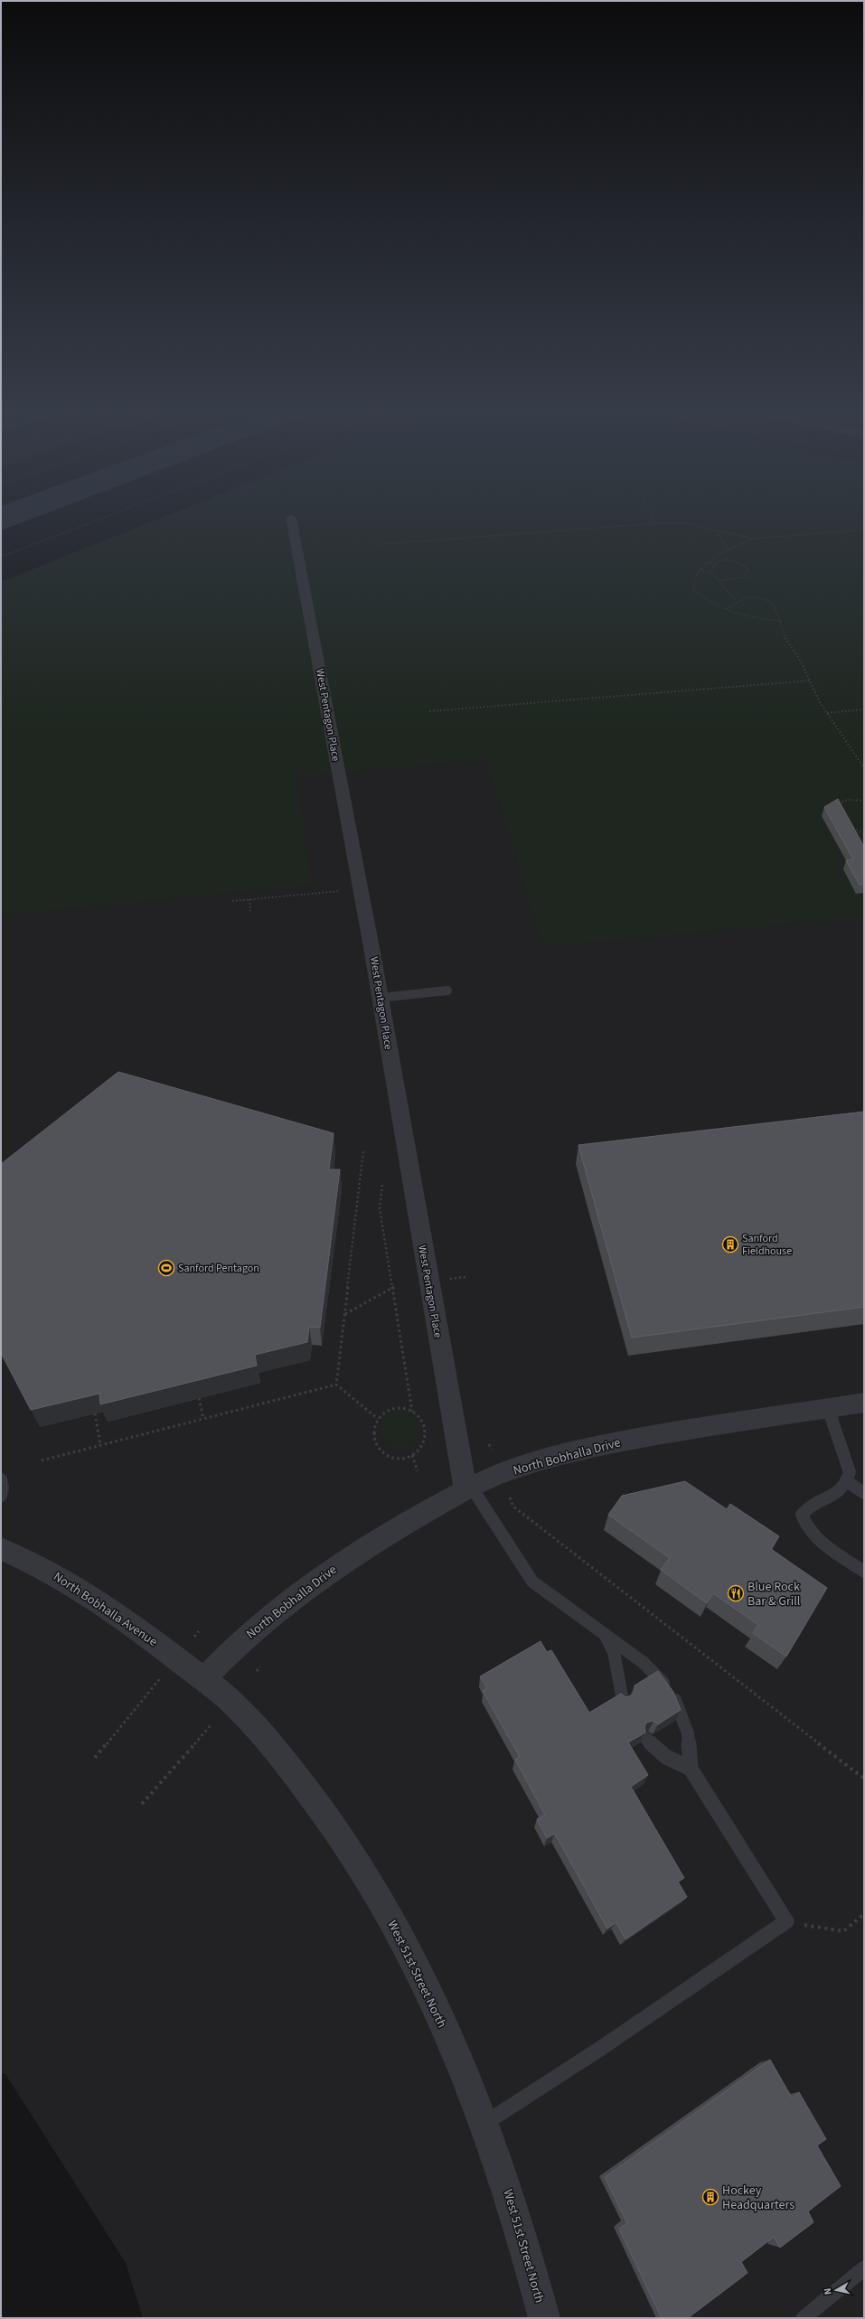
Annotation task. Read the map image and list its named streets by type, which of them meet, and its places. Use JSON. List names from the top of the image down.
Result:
{
  "streets": {
    "street": [
      "West Pentagon Place",
      "North Bobhalla Drive",
      "North Bobhalla Avenue",
      "West 51st Street North"
    ]
  },
  "crossings": [
    ["West Pentagon Place", "North Bobhalla Drive"],
    ["North Bobhalla Drive", "North Bobhalla Avenue"],
    ["North Bobhalla Drive", "West 51st Street North"],
    ["North Bobhalla Avenue", "West 51st Street North"]
  ],
  "places": {
    "building": ["Sanford Fieldhouse", "Hockey Headquarters"],
    "sports": ["Sanford Pentagon"],
    "restaurant": ["Blue Rock Bar & Grill"]
  },
  "north": "left"
}
